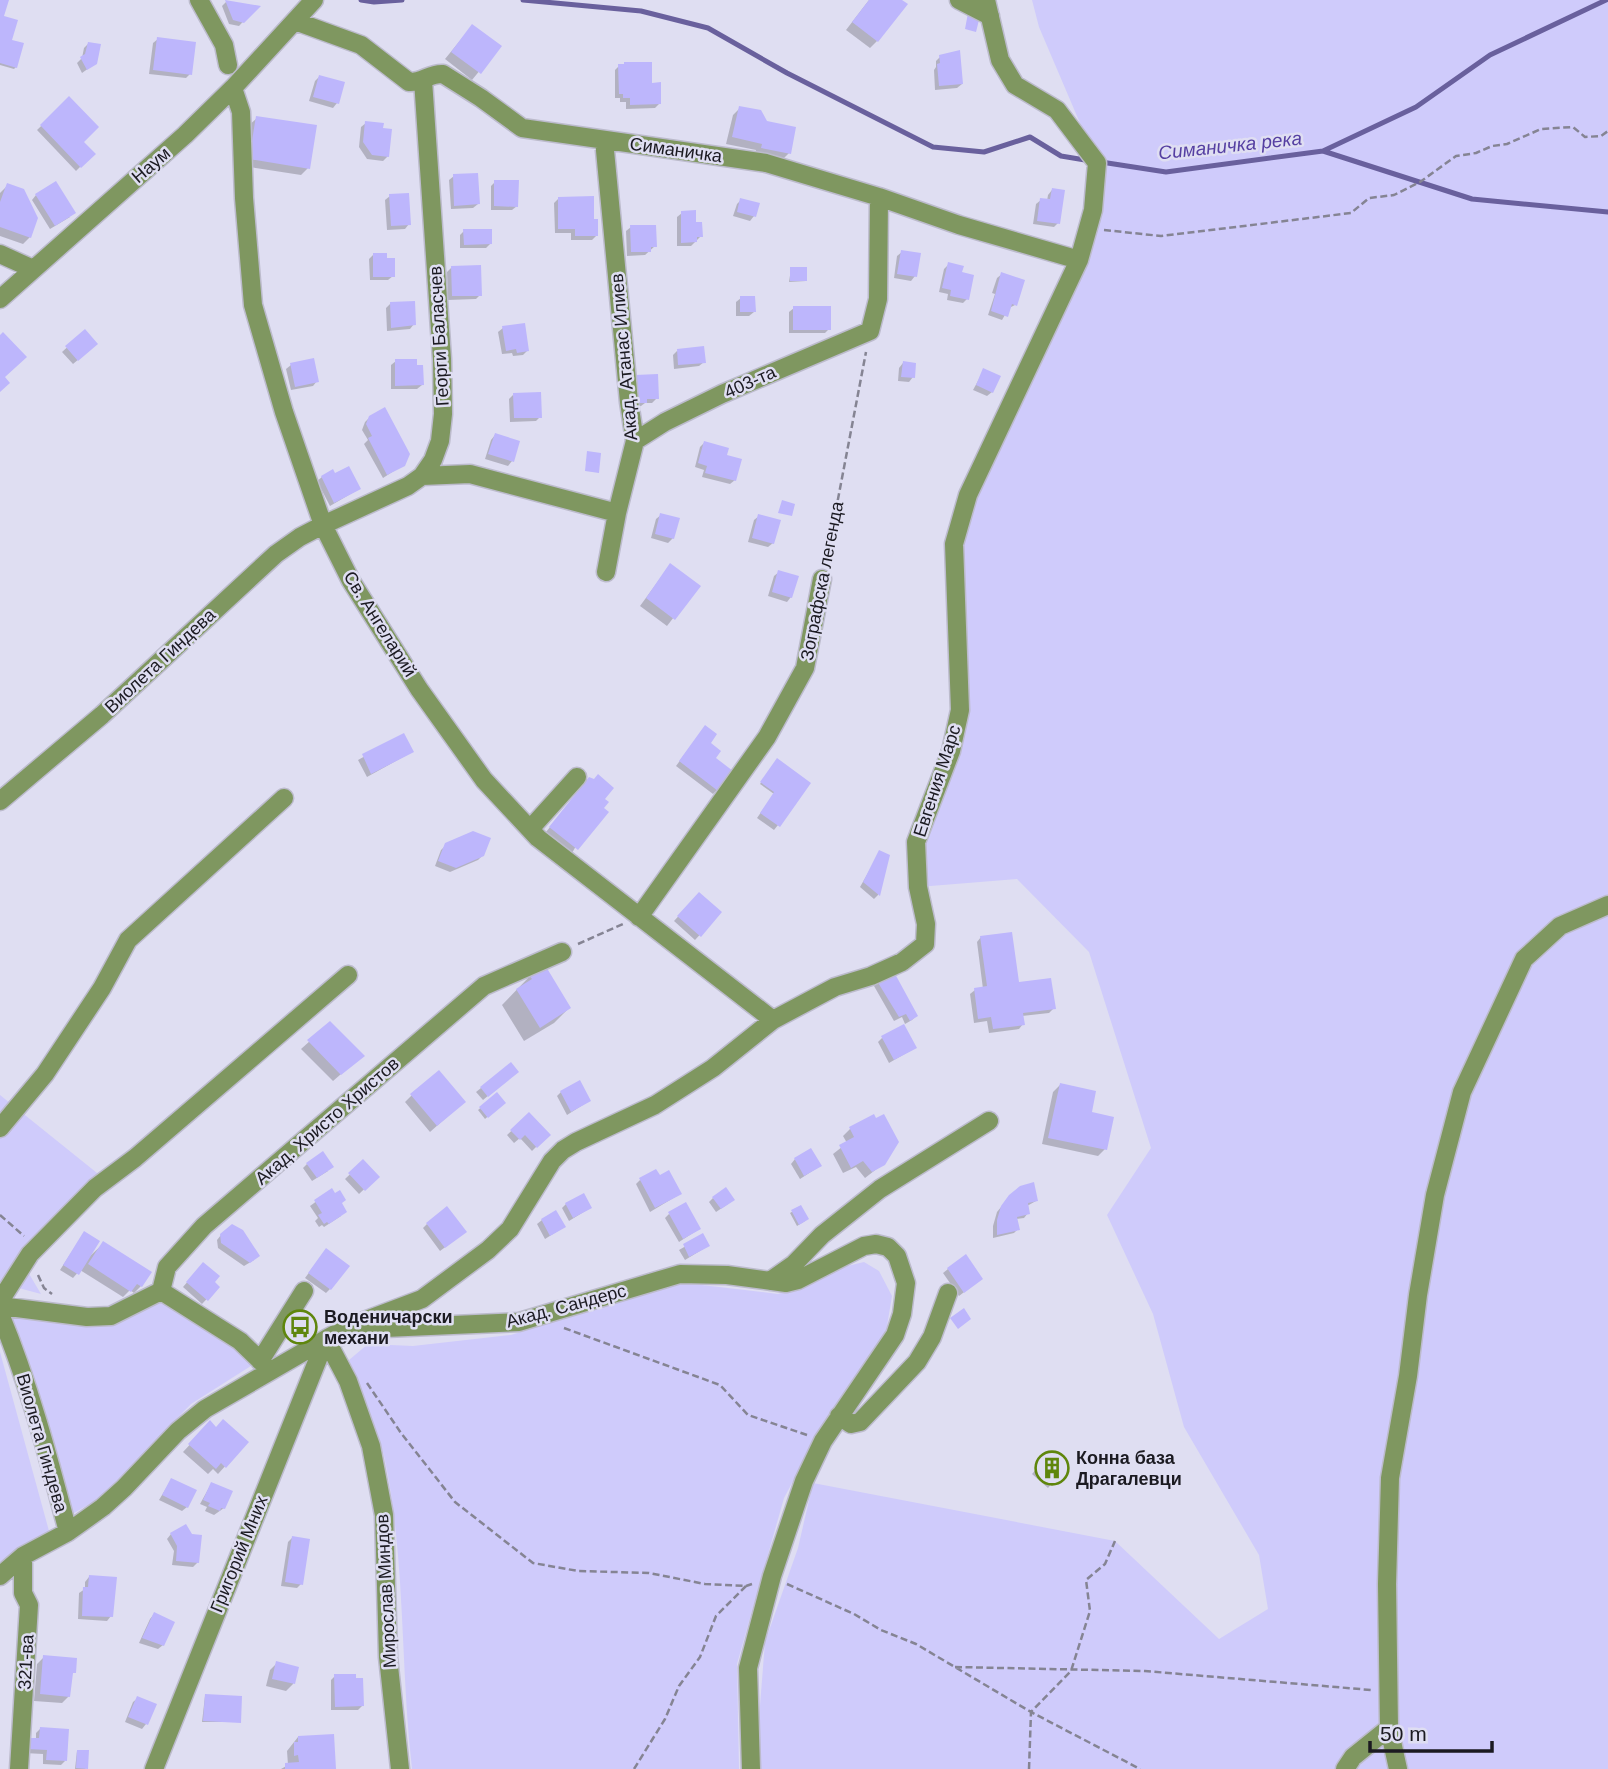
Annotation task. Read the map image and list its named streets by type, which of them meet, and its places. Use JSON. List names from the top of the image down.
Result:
{
  "streets": {
    "street": [
      "Симаничка",
      "Наум",
      "Георги Баласчев",
      "Акад. Атанас Илиев",
      "403-та",
      "Зографска легенда",
      "Св. Ангеларий",
      "Виолета Гиндева",
      "Евгения Марс",
      "Акад. Христо Христов",
      "Акад. Сандерс",
      "Григорий Мних",
      "Мирослав Миндов",
      "321-ва"
    ]
  },
  "crossings": [
    ["Симаничка", "Наум"],
    ["Симаничка", "Георги Баласчев"],
    ["Симаничка", "Акад. Атанас Илиев"],
    ["Симаничка", "Евгения Марс"],
    ["Наум", "Св. Ангеларий"],
    ["Акад. Атанас Илиев", "403-та"],
    ["403-та", "Зографска легенда"],
    ["Зографска легенда", "Св. Ангеларий"],
    ["Св. Ангеларий", "Виолета Гиндева"],
    ["Св. Ангеларий", "Евгения Марс"],
    ["Виолета Гиндева", "Акад. Сандерс"],
    ["Евгения Марс", "Акад. Сандерс"],
    ["Евгения Марс", "Григорий Мних"],
    ["Евгения Марс", "Мирослав Миндов"],
    ["Акад. Сандерс", "Григорий Мних"],
    ["Акад. Сандерс", "Мирослав Миндов"],
    ["Акад. Сандерс", "321-ва"],
    ["Григорий Мних", "Мирослав Миндов"]
  ],
  "water": ["Симаничка река"],
  "places": {
    "bus stop": ["Воденичарски механи"],
    "building": ["Конна база Драгалевци"]
  },
  "scale_bar": "50 m"
}
